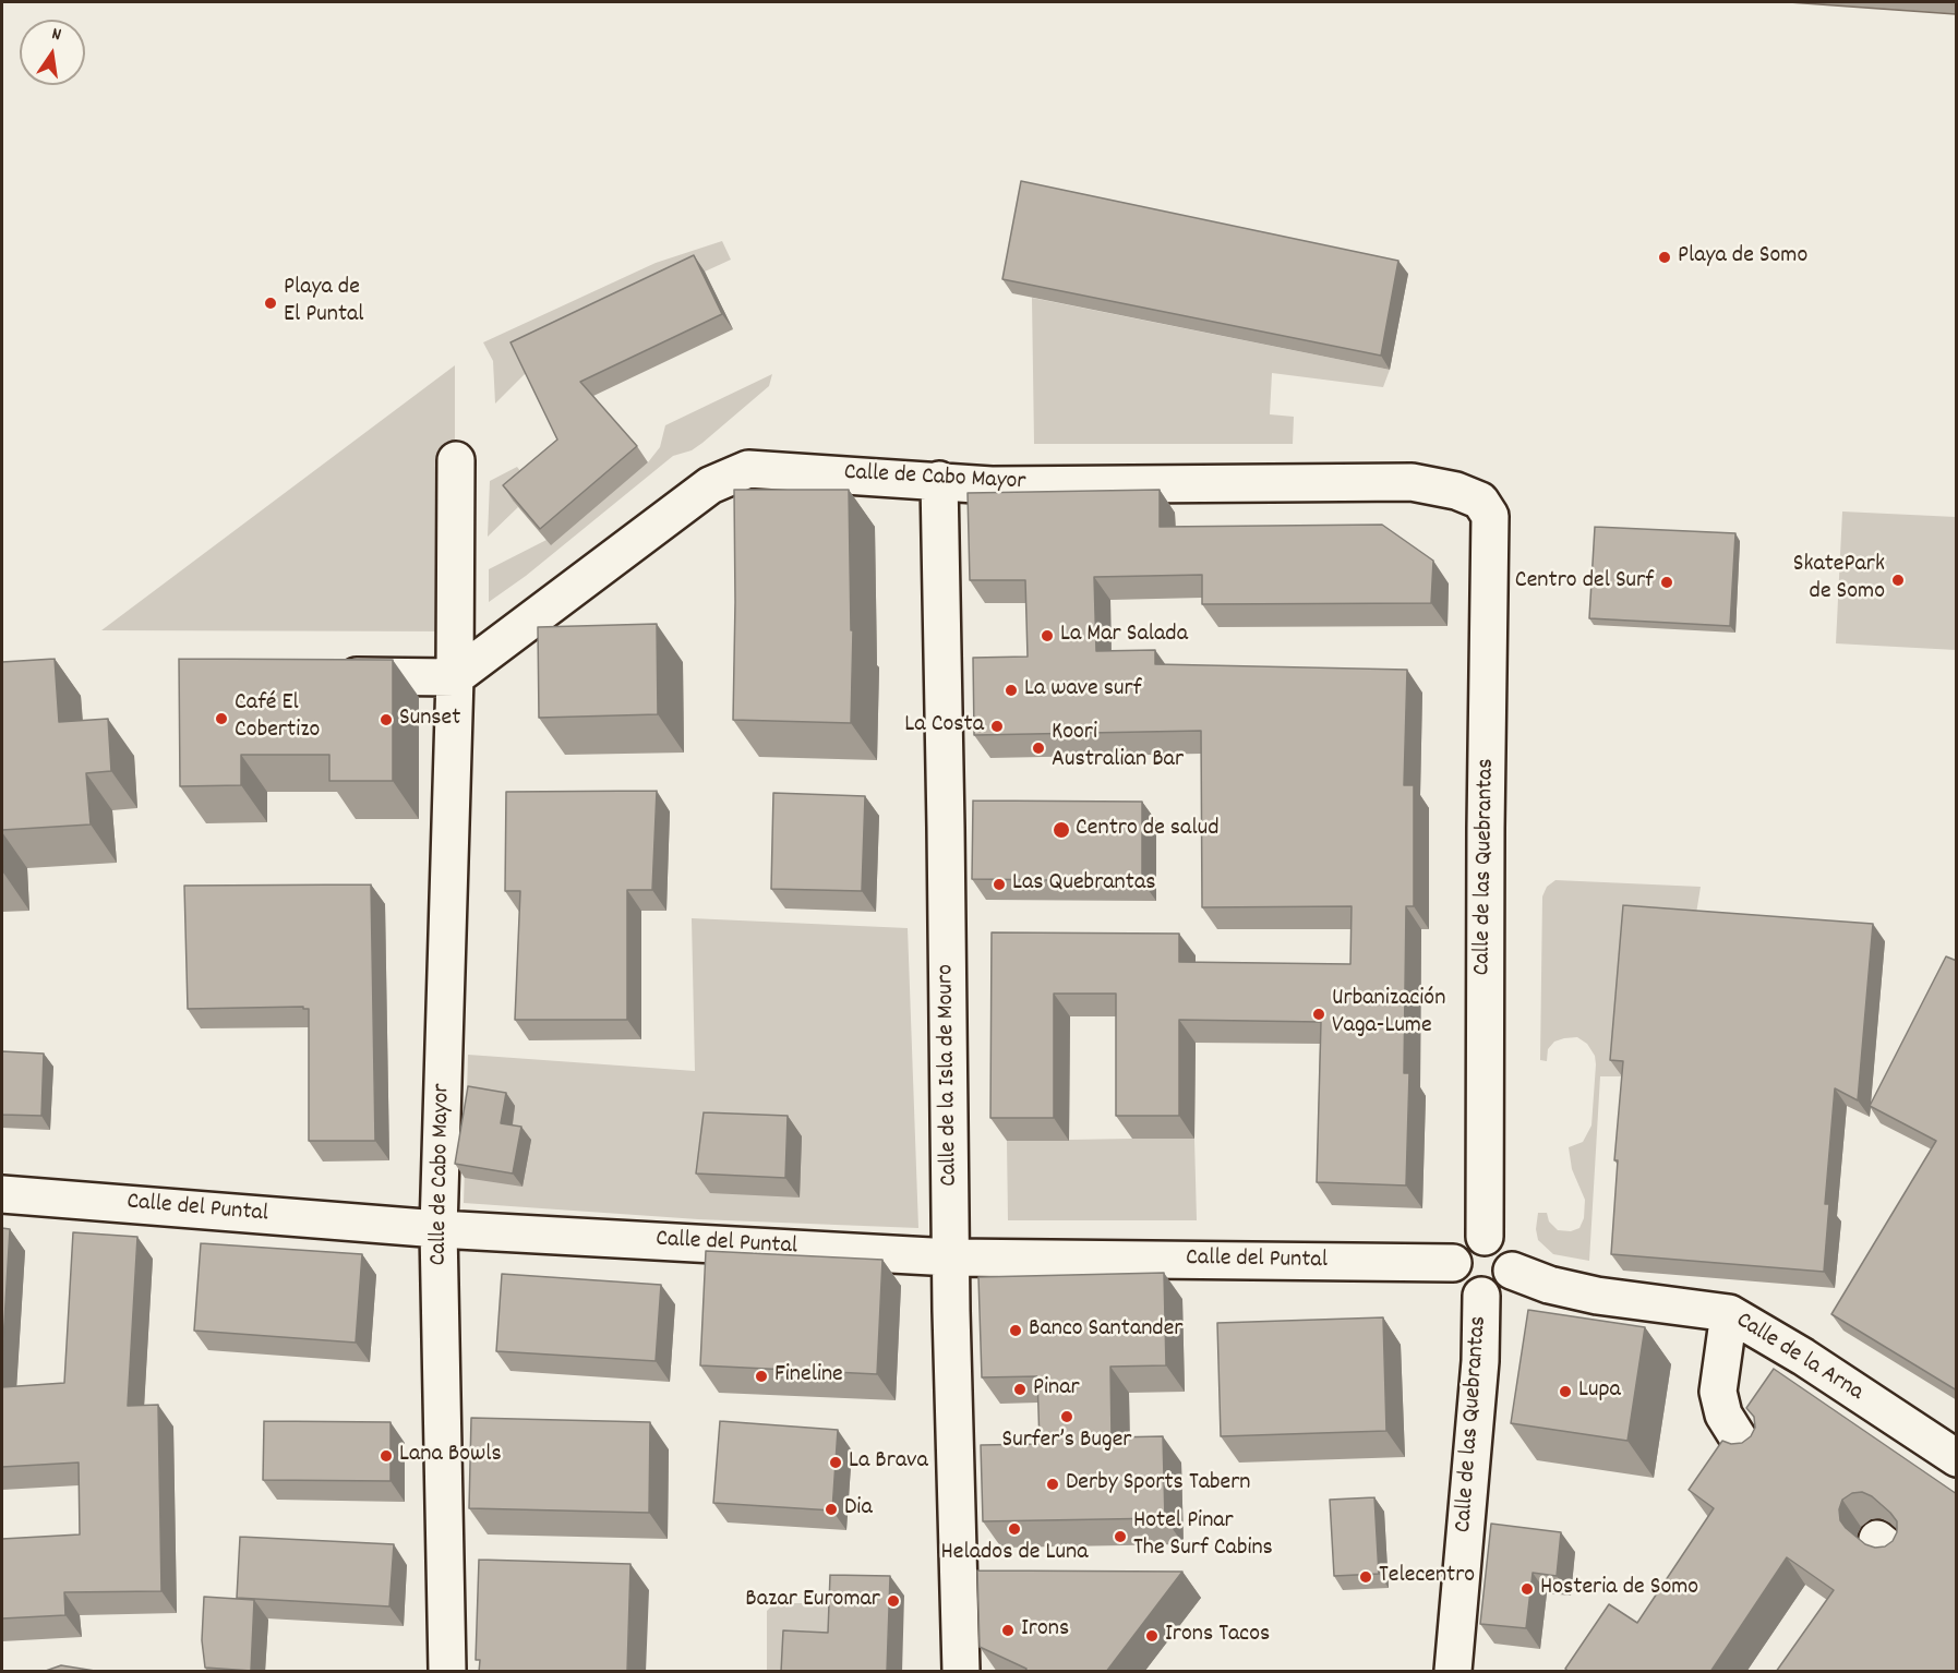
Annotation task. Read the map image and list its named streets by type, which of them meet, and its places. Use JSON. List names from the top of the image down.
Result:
{
  "streets": {
    "street": [
      "Calle de Cabo Mayor",
      "Calle de las Quebrantas",
      "Calle de la Isla de Mouro",
      "Calle del Puntal",
      "Calle de la Arna"
    ]
  },
  "crossings": [
    ["Calle de Cabo Mayor", "Calle de las Quebrantas"],
    ["Calle de Cabo Mayor", "Calle de la Isla de Mouro"],
    ["Calle de Cabo Mayor", "Calle del Puntal"],
    ["Calle de las Quebrantas", "Calle del Puntal"],
    ["Calle de las Quebrantas", "Calle de la Arna"],
    ["Calle de la Isla de Mouro", "Calle del Puntal"],
    ["Calle del Puntal", "Calle de la Arna"]
  ],
  "places": [
    "Playa de Somo",
    "Playa de El Puntal",
    "SkatePark de Somo",
    "Centro del Surf",
    "La Mar Salada",
    "La wave surf",
    "Café El Cobertizo",
    "Sunset",
    "La Costa",
    "Koori Australian Bar",
    "Centro de salud",
    "Las Quebrantas",
    "Urbanización Vaga-Lume",
    "Banco Santander",
    "Fineline",
    "Pinar",
    "Lupa",
    "Surfer’s Buger",
    "Lana Bowls",
    "La Brava",
    "Derby Sports Tabern",
    "Dia",
    "Helados de Luna",
    "Hotel Pinar The Surf Cabins",
    "Telecentro",
    "Hosteria de Somo",
    "Bazar Euromar",
    "Irons",
    "Irons Tacos"
  ],
  "north": "top"
}
